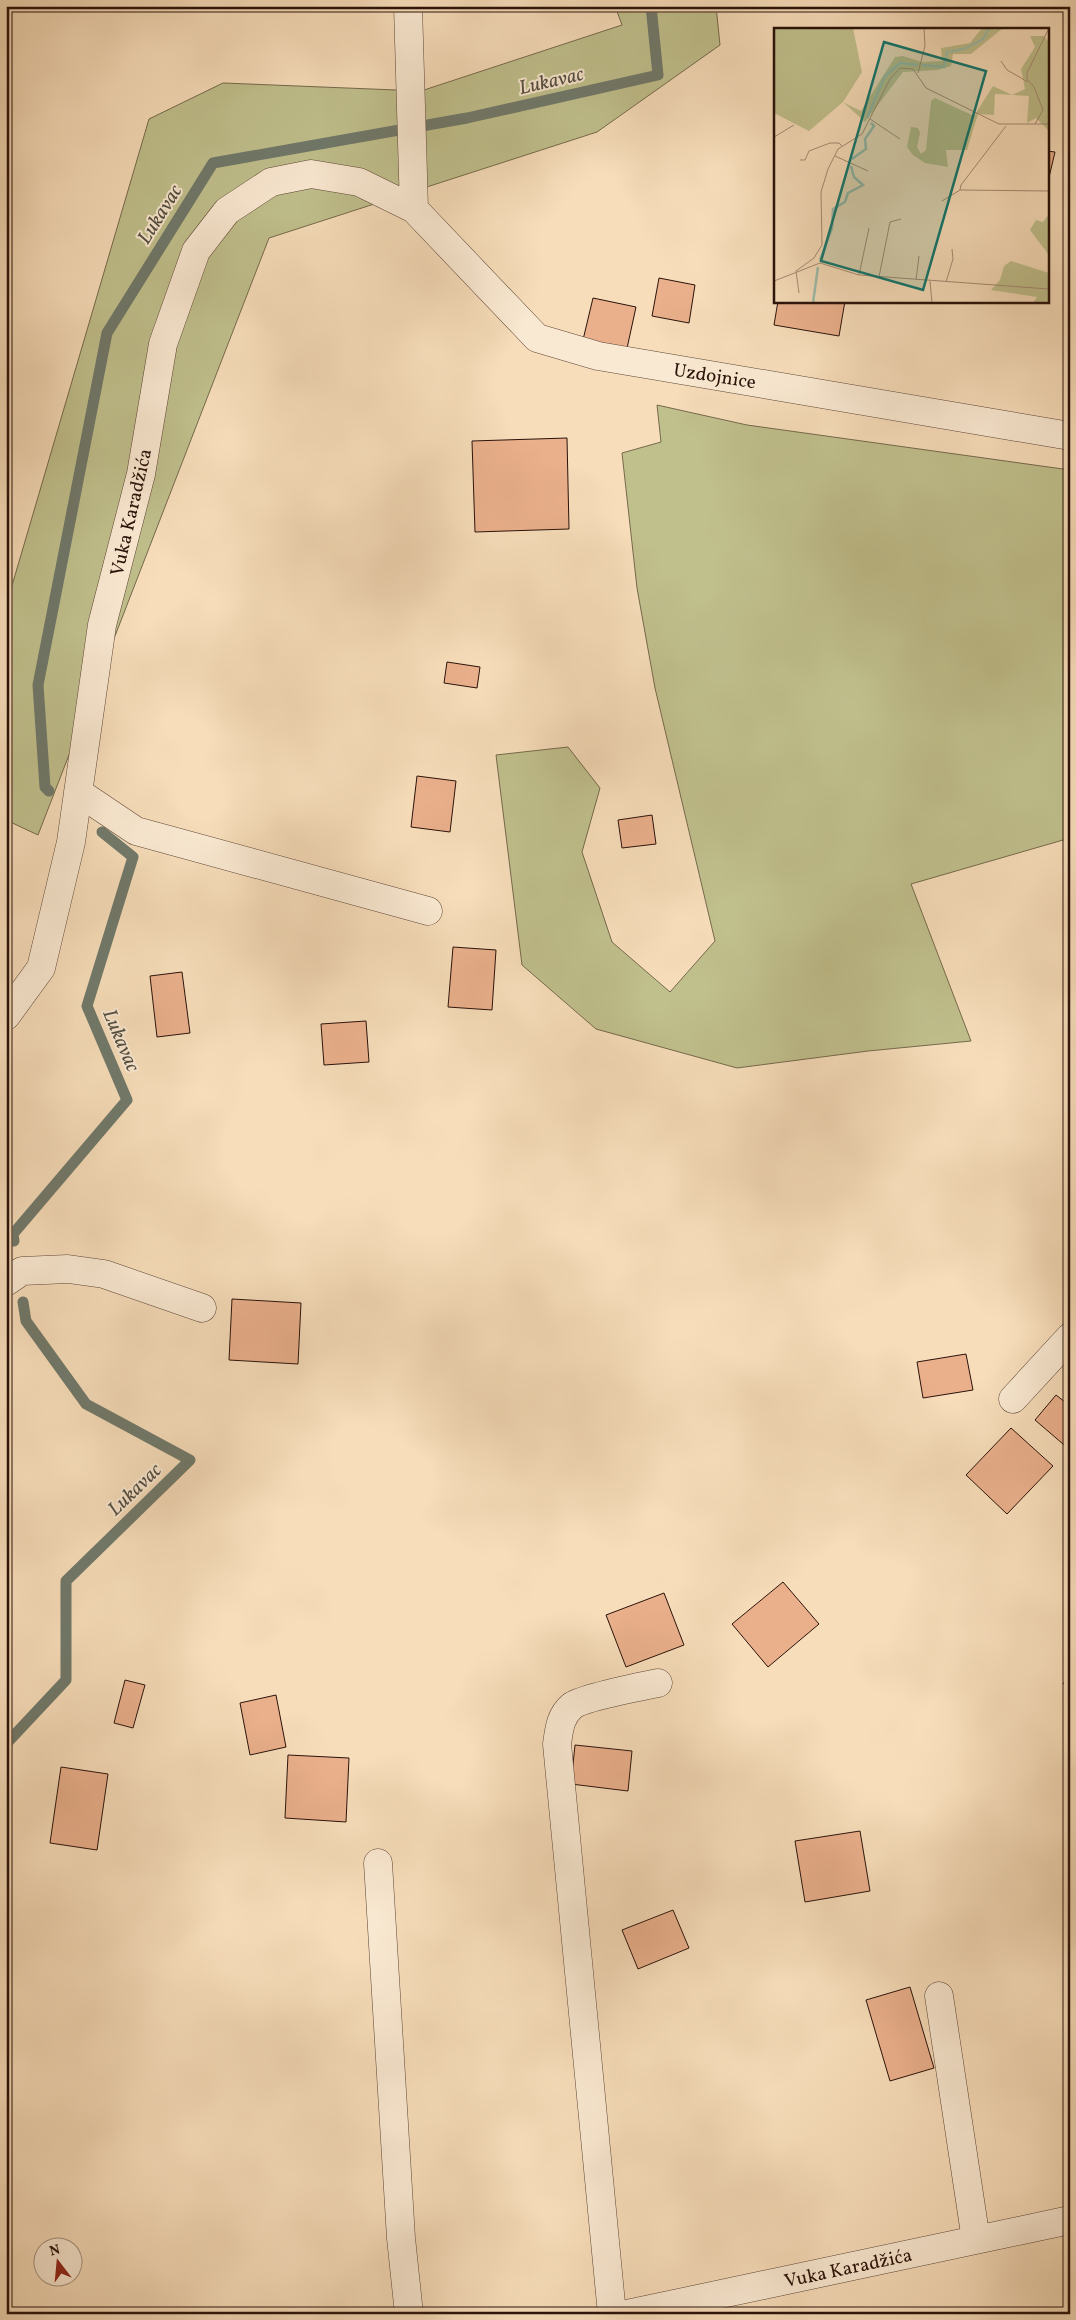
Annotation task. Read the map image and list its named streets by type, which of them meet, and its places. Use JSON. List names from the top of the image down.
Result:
{
  "streets": {
    "street": ["Uzdojnice", "Vuka Karadžića"]
  },
  "crossings": [
    ["Uzdojnice", "Vuka Karadžića"]
  ],
  "water": ["Lukavac"],
  "north": "top"
}
